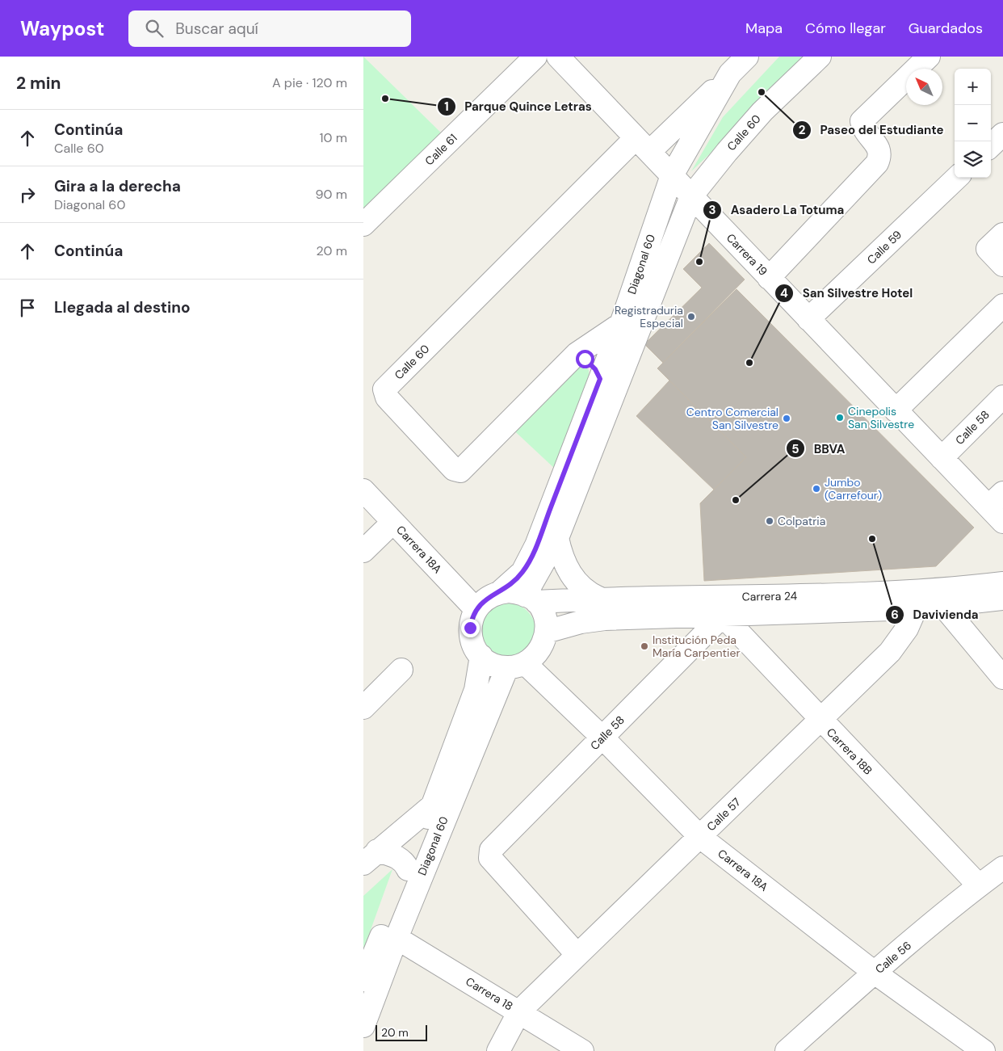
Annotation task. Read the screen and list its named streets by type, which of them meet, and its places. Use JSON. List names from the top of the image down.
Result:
{
  "streets": {
    "street": [
      "Calle 60",
      "Calle 61",
      "Calle 59",
      "Carrera 19",
      "Diagonal 60",
      "Calle 58",
      "Carrera 18A",
      "Carrera 24",
      "Carrera 18B",
      "Calle 57",
      "Calle 56",
      "Carrera 18"
    ]
  },
  "crossings": [
    ["Calle 60", "Carrera 19"],
    ["Calle 60", "Diagonal 60"],
    ["Calle 59", "Carrera 19"],
    ["Carrera 19", "Diagonal 60"],
    ["Carrera 19", "Calle 58"],
    ["Diagonal 60", "Carrera 18A"],
    ["Diagonal 60", "Carrera 24"],
    ["Diagonal 60", "Carrera 18"],
    ["Calle 58", "Carrera 18A"],
    ["Calle 58", "Carrera 24"],
    ["Calle 58", "Carrera 18B"],
    ["Calle 58", "Calle 57"],
    ["Carrera 18A", "Carrera 24"],
    ["Carrera 18A", "Calle 57"],
    ["Carrera 18A", "Calle 56"],
    ["Carrera 24", "Carrera 18B"],
    ["Carrera 24", "Calle 57"],
    ["Carrera 18B", "Calle 57"],
    ["Carrera 18B", "Calle 56"],
    ["Calle 57", "Carrera 18"]
  ],
  "places": [
    "Paseo del Estudiante",
    "Parque Quince Letras",
    "Asadero La Totuma",
    "Registraduria Especial",
    "San Silvestre Hotel",
    "Cinepolis San Silvestre",
    "Centro Comercial San Silvestre",
    "Jumbo (Carrefour)",
    "BBVA",
    "Colpatria",
    "Davivienda",
    "Institución Peda María Carpentier"
  ],
  "scale_bar": "20 m",
  "north": "top left",
  "page": {
    "header": "Waypost",
    "search": "Buscar aquí",
    "nav": ["Mapa", "Cómo llegar", "Guardados"],
    "heading": ["2 min", "A pie · 120 m"],
    "map_buttons": ["+", "−"],
    "list": [
      ["Continúa", "Calle 60", "10 m"],
      ["Gira a la derecha", "Diagonal 60", "90 m"],
      ["Continúa", "20 m"],
      "Llegada al destino"
    ],
    "scale": "20 m"
  }
}
